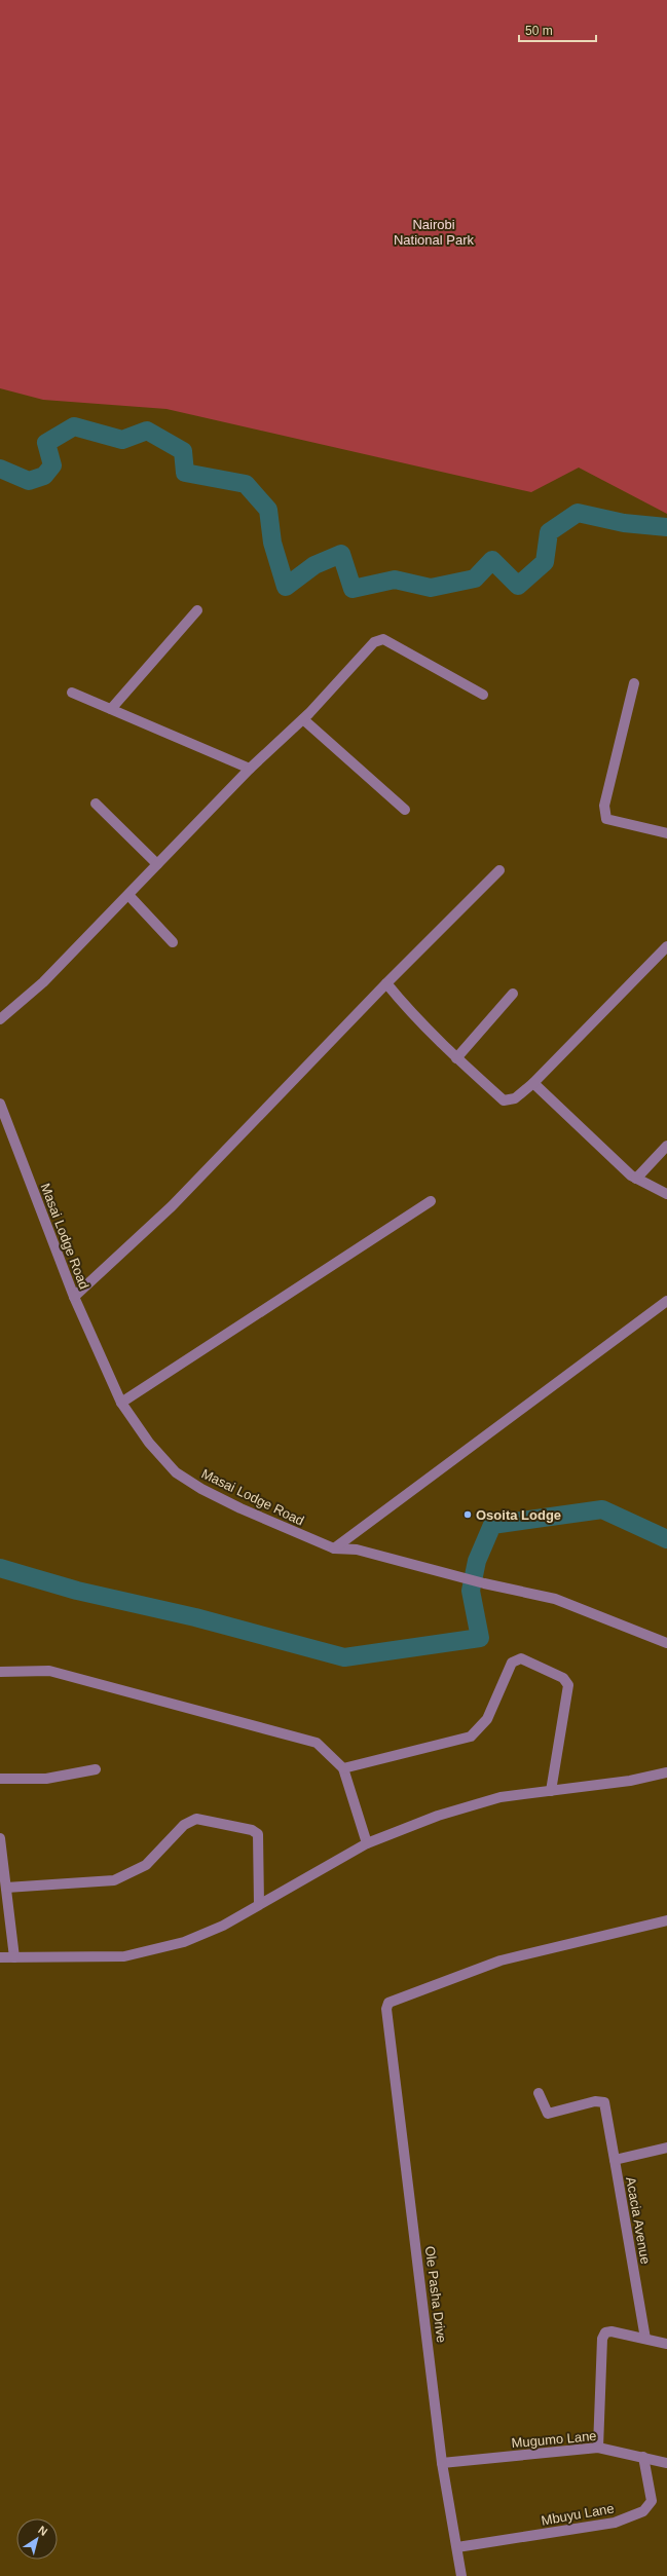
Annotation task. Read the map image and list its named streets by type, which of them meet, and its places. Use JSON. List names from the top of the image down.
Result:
{
  "streets": {
    "street": [
      "Masai Lodge Road",
      "Acacia Avenue",
      "Ole Pasha Drive",
      "Mugumo Lane",
      "Mbuyu Lane"
    ]
  },
  "crossings": [
    ["Ole Pasha Drive", "Mugumo Lane"],
    ["Ole Pasha Drive", "Mbuyu Lane"],
    ["Mugumo Lane", "Mbuyu Lane"]
  ],
  "parks": ["Nairobi National Park"],
  "places": ["Osoita Lodge"],
  "scale_bar": "50 m",
  "north": "top right"
}
